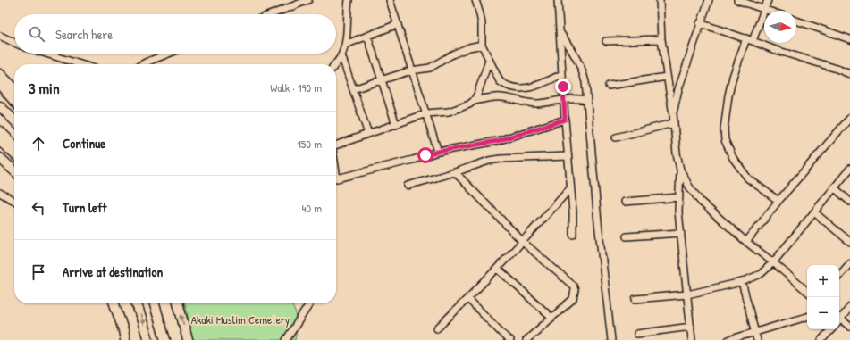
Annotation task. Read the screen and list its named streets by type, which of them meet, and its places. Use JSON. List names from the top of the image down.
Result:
{
  "parks": ["Akaki Muslim Cemetery"],
  "north": "right",
  "page": {
    "search": "Search here",
    "heading": ["3 min", "Walk · 190 m"],
    "list": [
      ["Continue", "150 m"],
      ["Turn left", "40 m"],
      "Arrive at destination"
    ],
    "map_buttons": ["+", "−"]
  }
}
